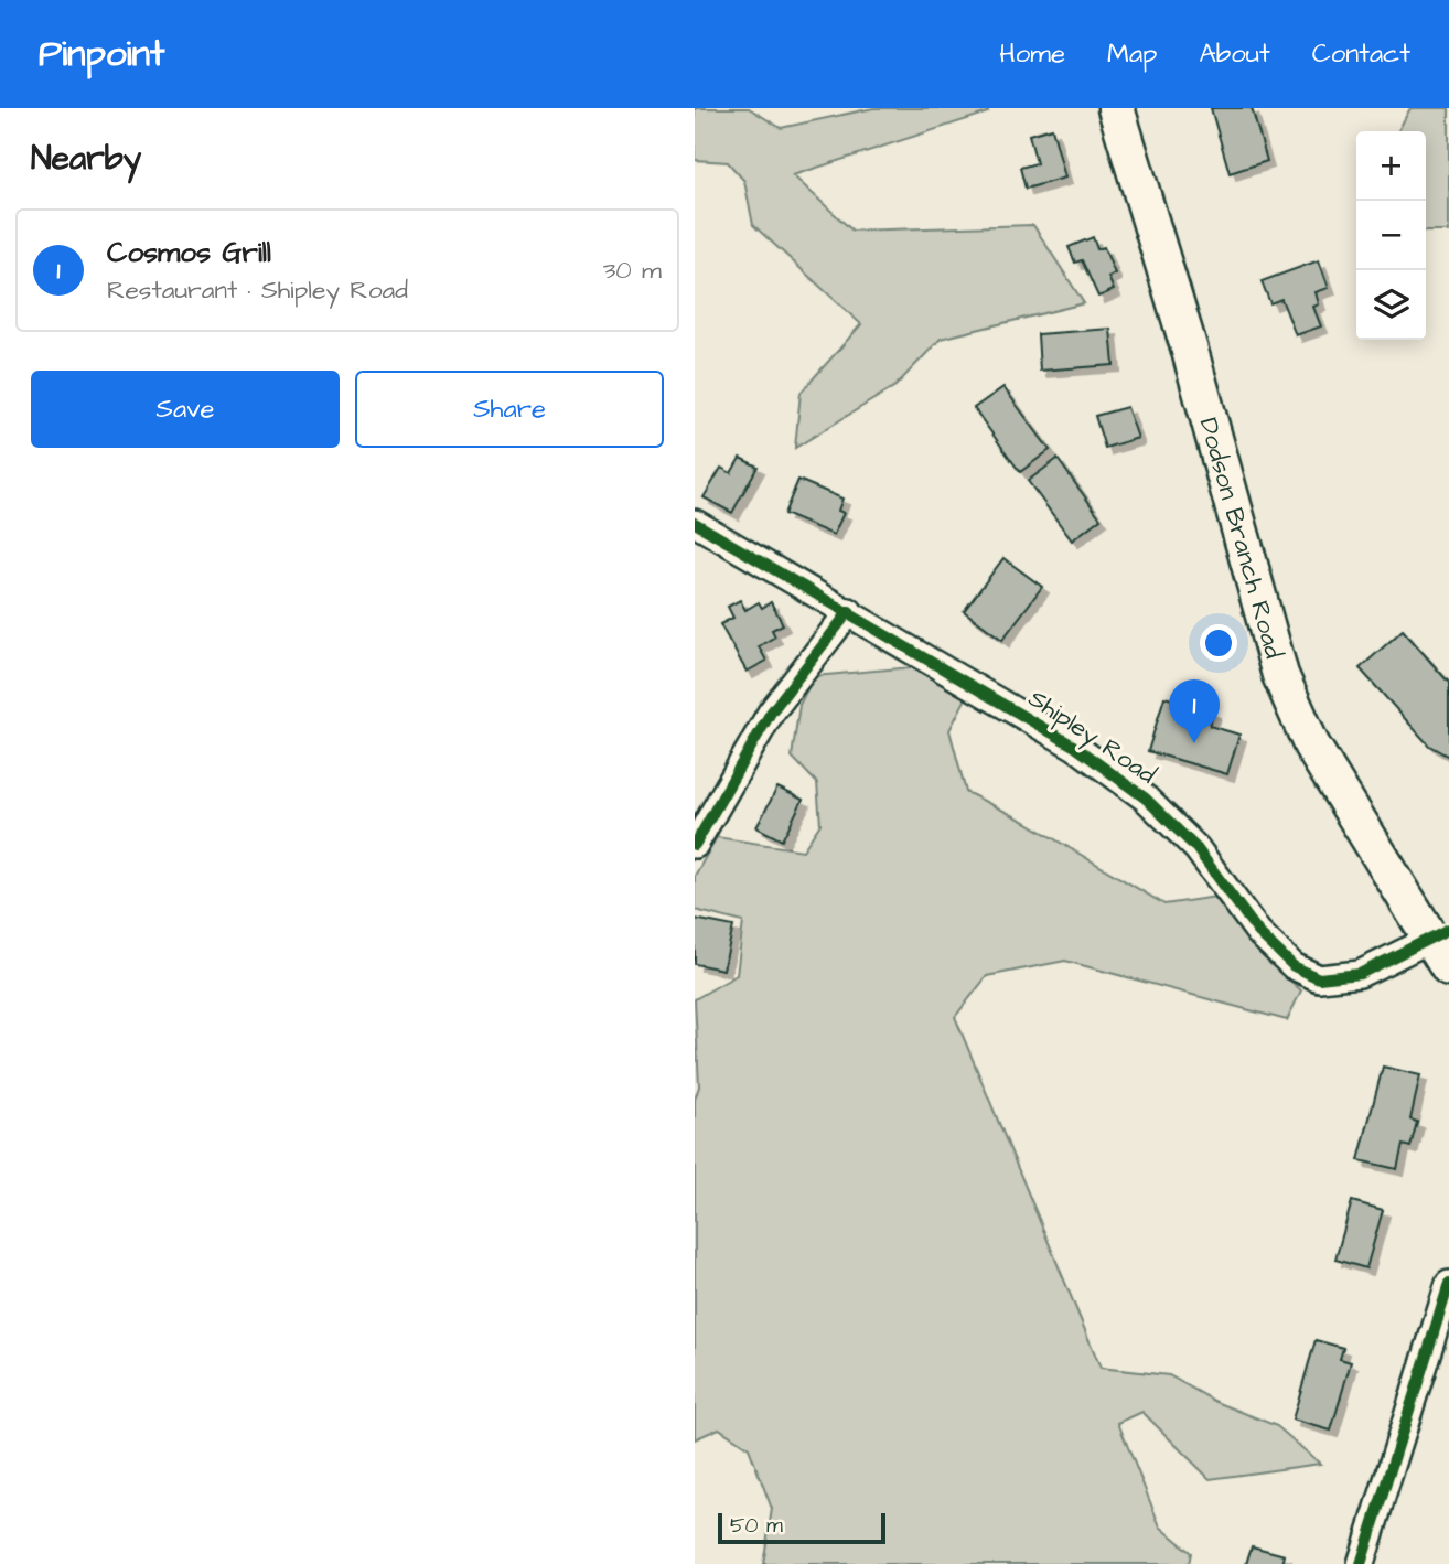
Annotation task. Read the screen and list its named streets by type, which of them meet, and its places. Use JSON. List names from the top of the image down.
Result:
{
  "streets": {
    "main road": ["Dodson Branch Road"],
    "street": ["Shipley Road"]
  },
  "crossings": [
    ["Dodson Branch Road", "Shipley Road"]
  ],
  "scale_bar": "50 m",
  "page": {
    "header": "Pinpoint",
    "nav": [
      "Home",
      "Map",
      "About",
      "Contact"
    ],
    "heading": "Nearby",
    "map_buttons": ["+", "−"],
    "list": [
      {
        "mark": "1",
        "name": "Cosmos Grill",
        "note": "Restaurant · Shipley Road",
        "value": "30 m"
      }
    ],
    "buttons": ["Save", "Share"],
    "pins": "1",
    "scale": "50 m"
  }
}
